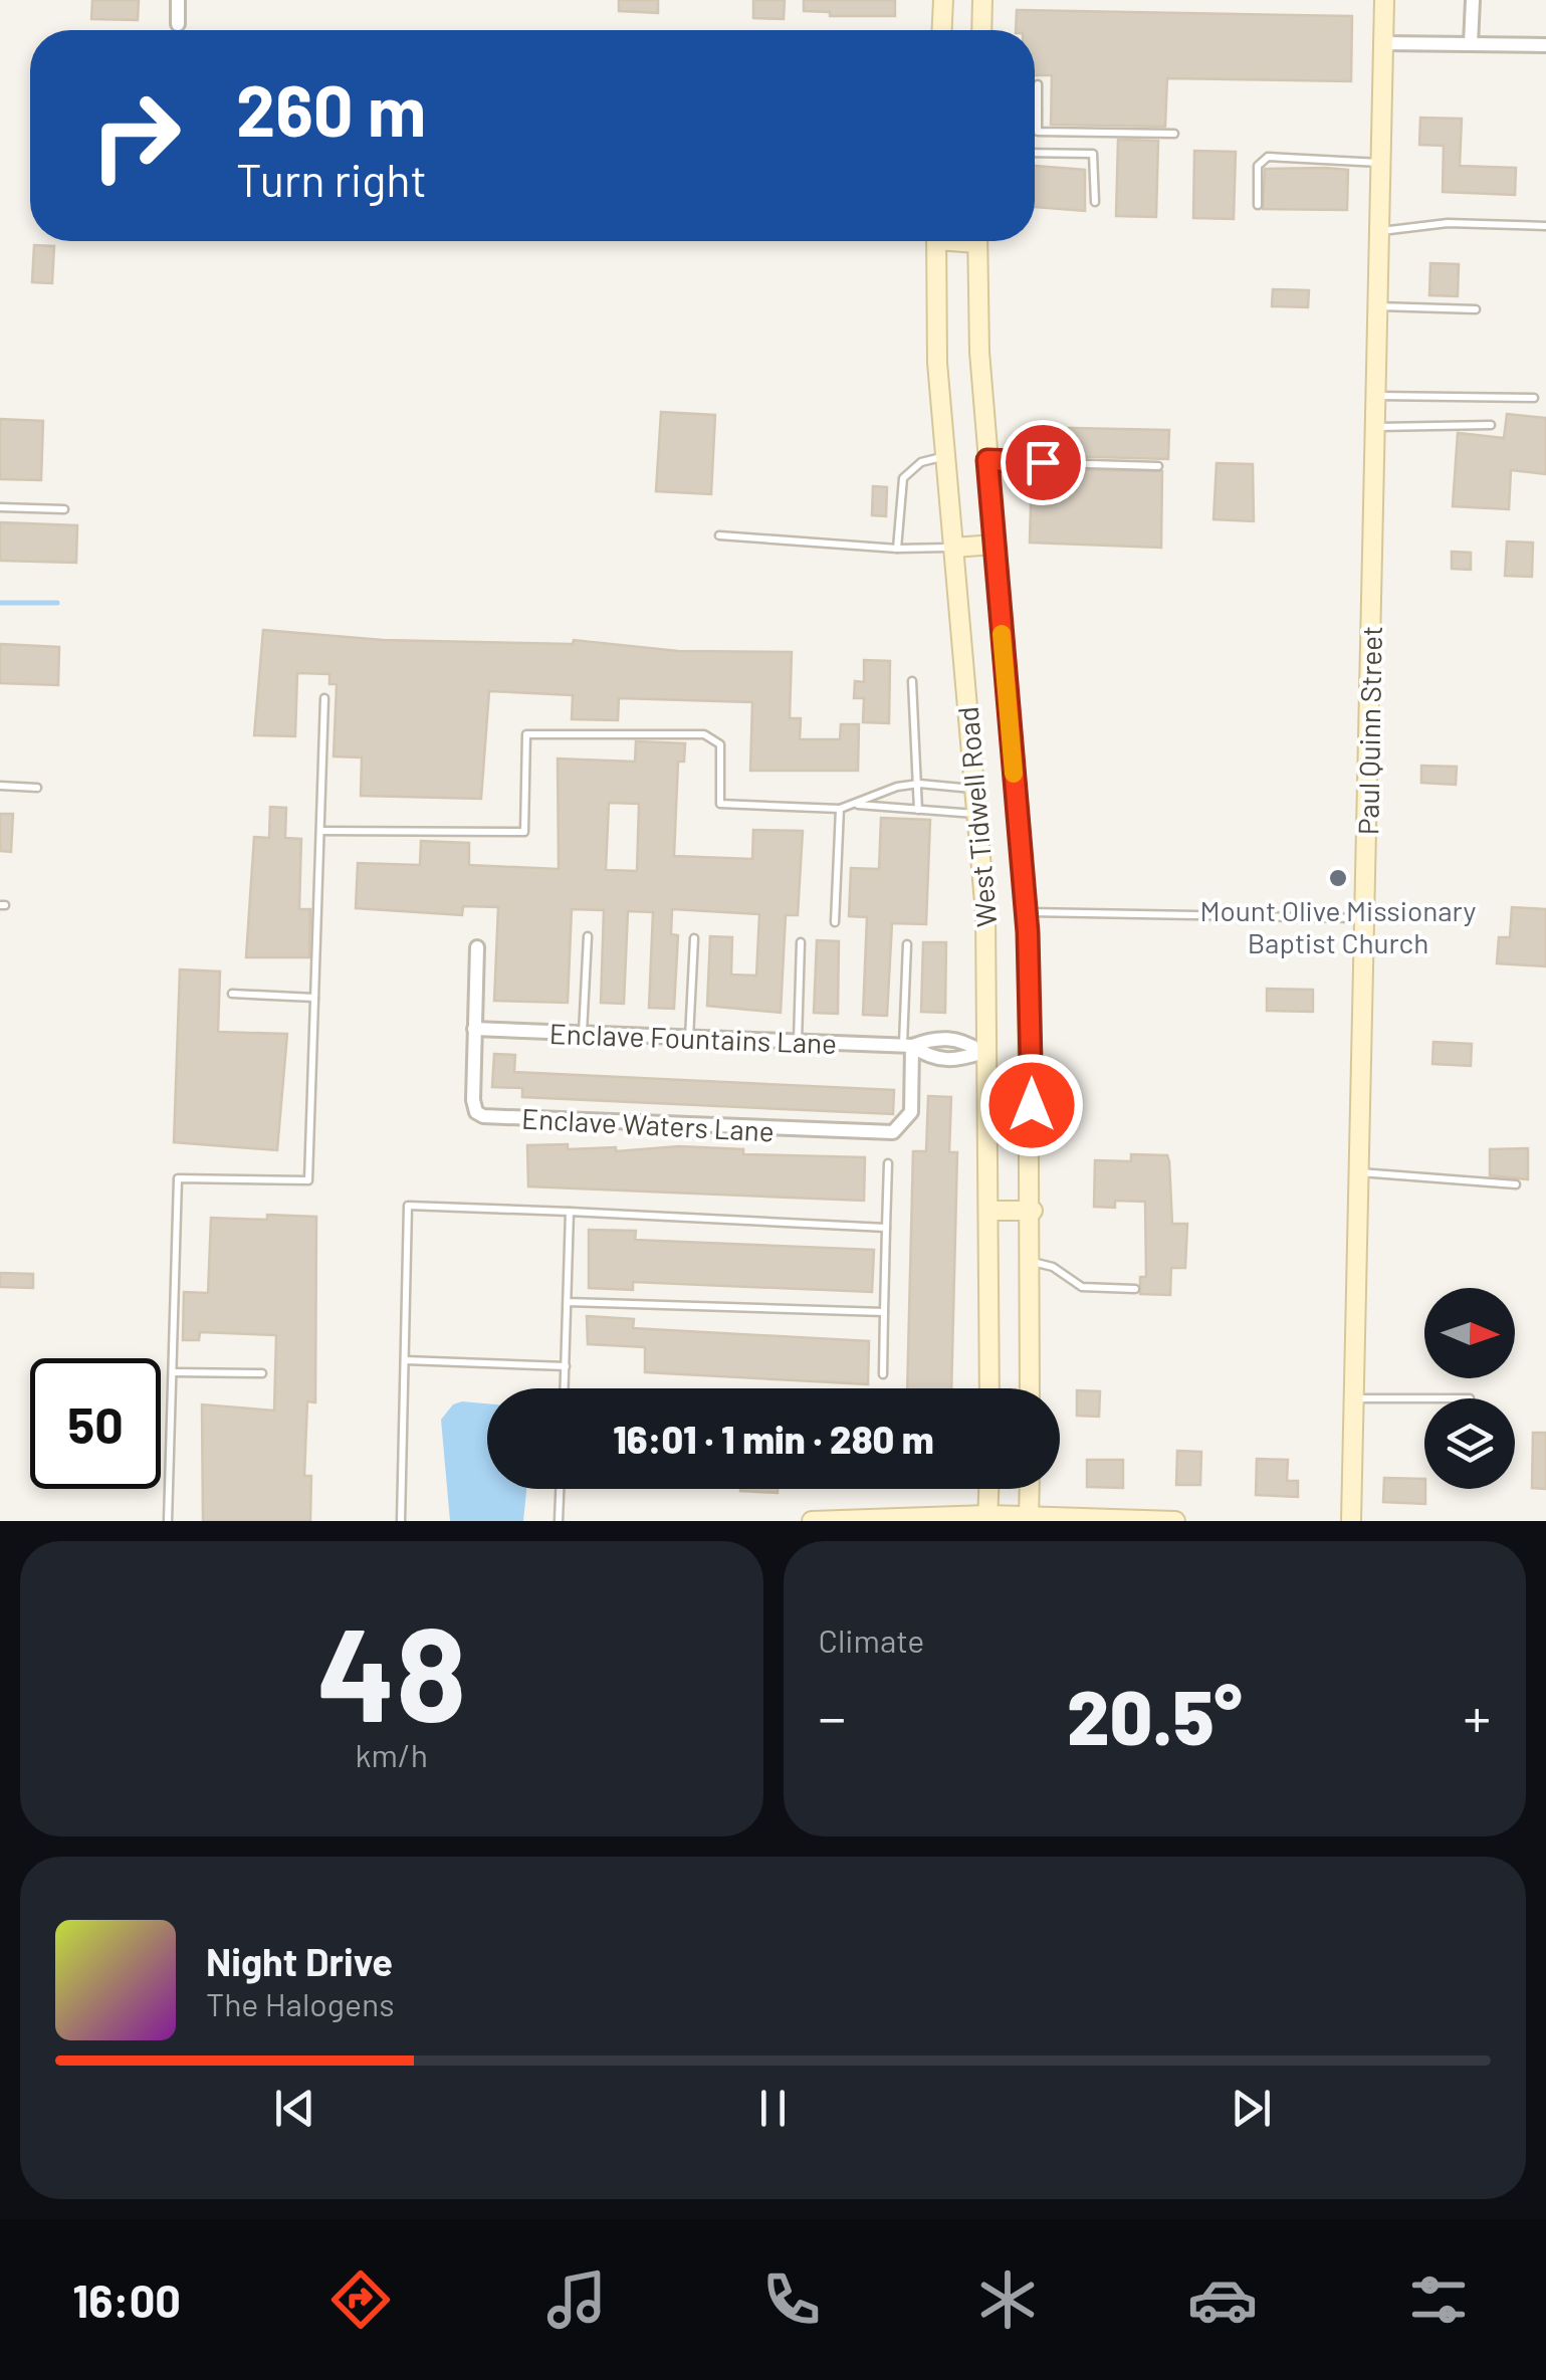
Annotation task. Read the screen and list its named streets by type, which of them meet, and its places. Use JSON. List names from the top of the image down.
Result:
{
  "streets": {
    "main road": ["Paul Quinn Street", "West Tidwell Road"],
    "street": ["Enclave Fountains Lane", "Enclave Waters Lane"]
  },
  "crossings": [
    ["Enclave Fountains Lane", "Enclave Waters Lane"]
  ],
  "places": ["Mount Olive Missionary Baptist Church"],
  "north": "right",
  "page": {
    "turn": ["260 m", "Turn right"],
    "limit": "50",
    "trip": "16:01 · 1 min · 280 m",
    "tile": [
      ["48", "km/h"],
      "Climate"
    ],
    "heat": ["−", "20.5°", "+"],
    "song": ["Night Drive", "The Halogens"],
    "tabs": "16:00"
  }
}
